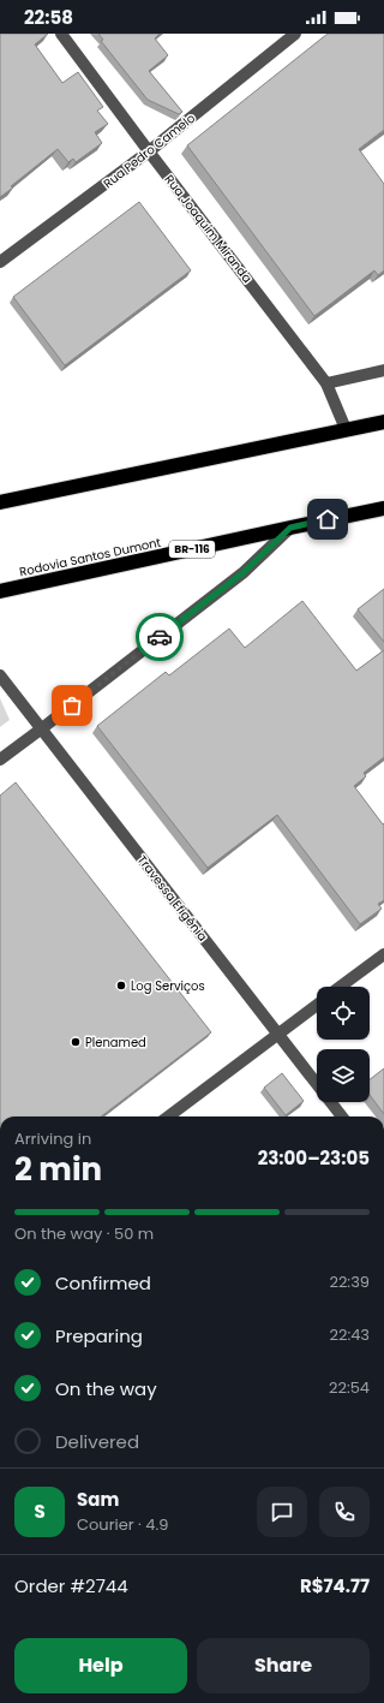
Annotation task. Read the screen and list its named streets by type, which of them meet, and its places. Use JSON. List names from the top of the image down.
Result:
{
  "streets": {
    "highway": ["BR-116", "Rodovia Santos Dumont"],
    "street": ["Rua Pedro Camelo", "Rua Joaquim Miranda", "Travessa Efigênia"]
  },
  "crossings": [
    ["Rua Pedro Camelo", "Rua Joaquim Miranda"]
  ],
  "places": ["Log Serviços", "Plenamed"],
  "page": {
    "status": "22:58",
    "heading": ["2 min", "Arriving in", "23:00–23:05"],
    "panel": [
      "Sam",
      "Courier · 4.9",
      "Order #2744",
      "R$74.77"
    ],
    "bar": "On the way · 50 m",
    "list": [
      ["Confirmed", "22:39"],
      ["Preparing", "22:43"],
      ["On the way", "22:54"],
      "Delivered"
    ],
    "round": "S",
    "buttons": ["Help", "Share"]
  }
}
